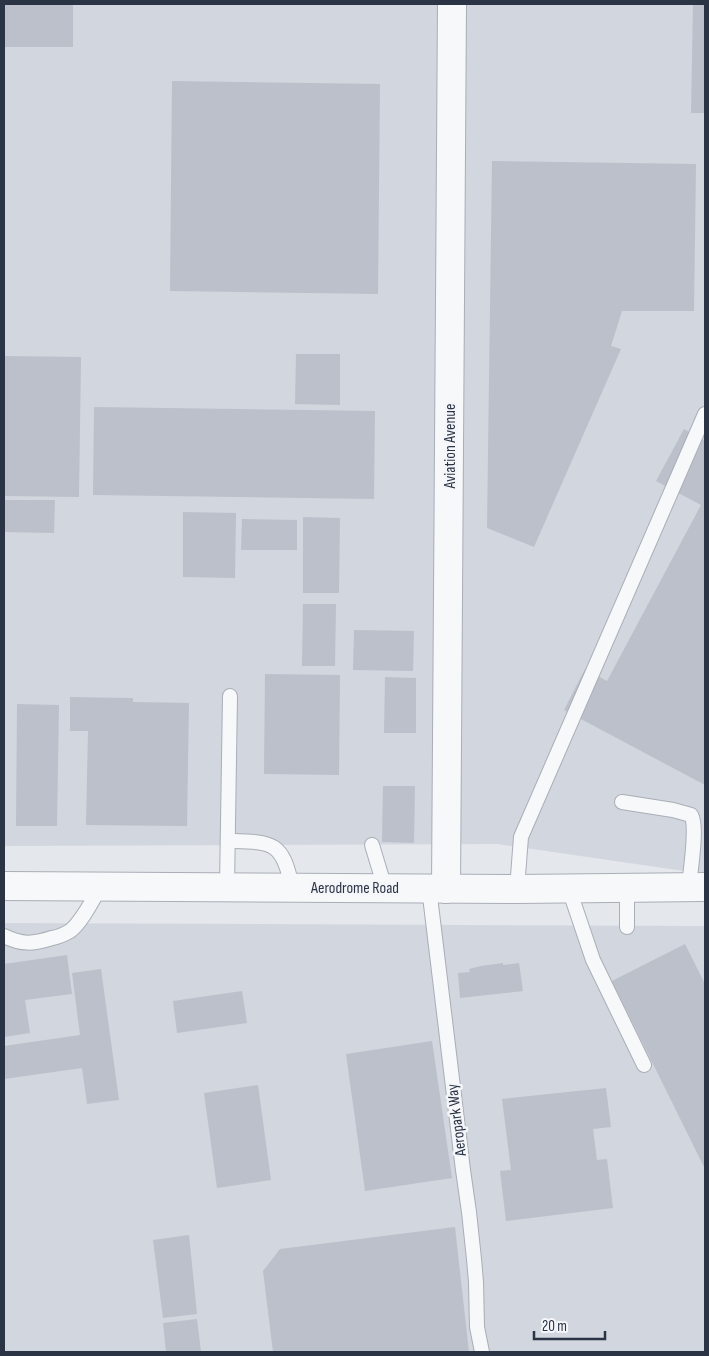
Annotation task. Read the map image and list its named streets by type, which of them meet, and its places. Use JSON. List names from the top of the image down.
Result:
{
  "streets": {
    "street": ["Aviation Avenue", "Aerodrome Road"],
    "lane": ["Aeropark Way"]
  },
  "crossings": [
    ["Aviation Avenue", "Aerodrome Road"],
    ["Aviation Avenue", "Aeropark Way"],
    ["Aerodrome Road", "Aeropark Way"]
  ],
  "scale_bar": "20 m"
}
